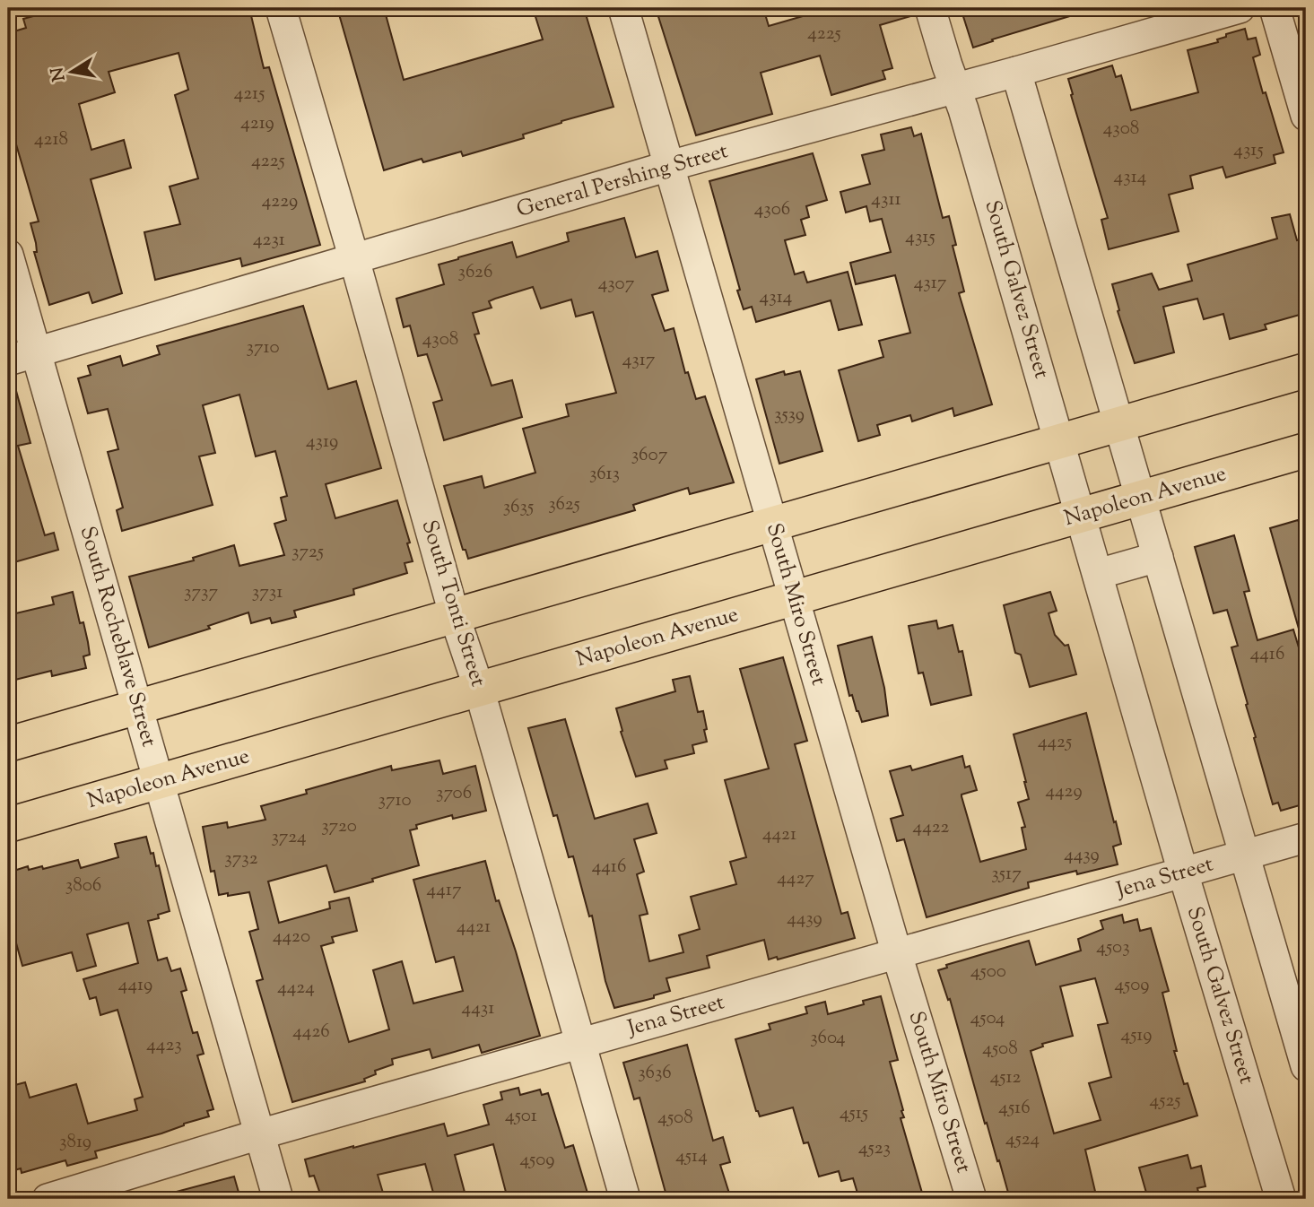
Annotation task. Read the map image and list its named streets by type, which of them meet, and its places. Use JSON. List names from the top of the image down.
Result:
{
  "streets": {
    "main road": ["Napoleon Avenue"],
    "street": [
      "General Pershing Street",
      "South Galvez Street",
      "South Tonti Street",
      "South Miro Street",
      "South Rocheblave Street",
      "Jena Street"
    ]
  },
  "crossings": [
    ["General Pershing Street", "South Galvez Street"],
    ["General Pershing Street", "South Tonti Street"],
    ["General Pershing Street", "South Miro Street"],
    ["General Pershing Street", "South Rocheblave Street"],
    ["South Galvez Street", "Napoleon Avenue"],
    ["South Galvez Street", "Jena Street"],
    ["Napoleon Avenue", "South Tonti Street"],
    ["Napoleon Avenue", "South Miro Street"],
    ["Napoleon Avenue", "South Rocheblave Street"],
    ["South Tonti Street", "Jena Street"],
    ["South Miro Street", "Jena Street"],
    ["South Rocheblave Street", "Jena Street"]
  ],
  "house_numbers": [
    "4225",
    "4215",
    "4219",
    "4308",
    "4218",
    "4315",
    "4225",
    "4314",
    "4311",
    "4229",
    "4306",
    "4315",
    "4231",
    "3626",
    "4317",
    "4307",
    "4314",
    "4308",
    "3710",
    "4317",
    "3539",
    "4319",
    "3607",
    "3613",
    "3625",
    "3635",
    "3725",
    "3737",
    "3731",
    "4416",
    "4425",
    "4429",
    "3706",
    "3710",
    "3720",
    "4422",
    "4421",
    "3724",
    "4439",
    "3732",
    "4416",
    "3517",
    "4427",
    "3806",
    "4417",
    "4439",
    "4421",
    "4420",
    "4503",
    "4500",
    "4419",
    "4509",
    "4424",
    "4431",
    "4504",
    "4426",
    "4519",
    "3604",
    "4423",
    "4508",
    "3636",
    "4512",
    "4525",
    "4516",
    "4515",
    "4501",
    "4508",
    "4524",
    "3819",
    "4523",
    "4514",
    "4509"
  ],
  "north": "left"
}
